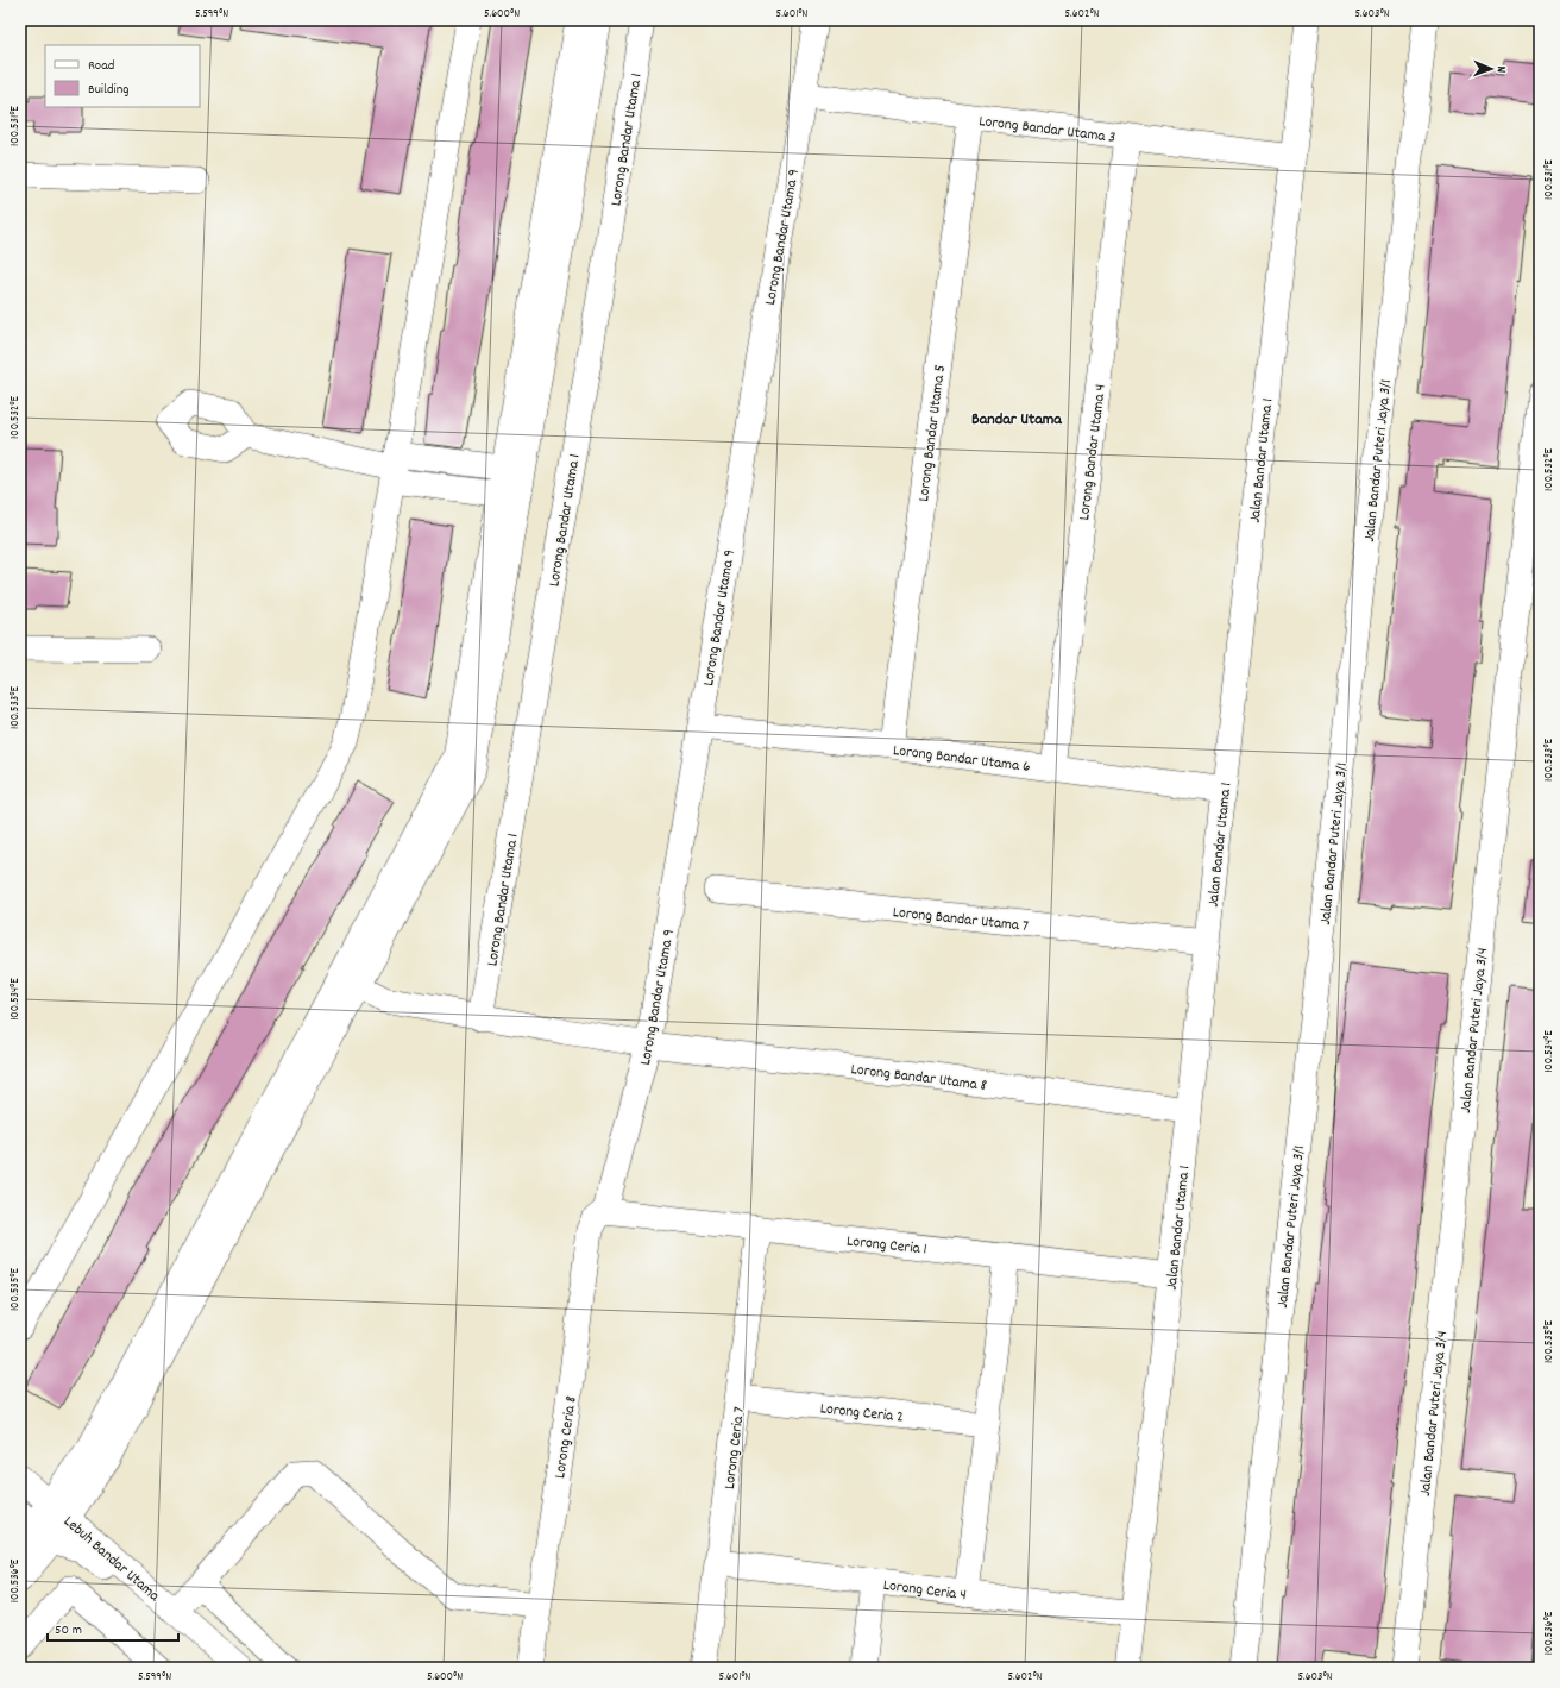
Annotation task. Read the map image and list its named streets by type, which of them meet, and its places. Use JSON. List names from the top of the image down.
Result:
{
  "streets": {
    "street": [
      "Lorong Bandar Utama 3",
      "Lorong Bandar Utama 1",
      "Lorong Bandar Utama 9",
      "Lorong Bandar Utama 5",
      "Lorong Bandar Utama 4",
      "Jalan Bandar Utama 1",
      "Jalan Bandar Puteri Jaya 3/1",
      "Lorong Bandar Utama 6",
      "Lorong Bandar Utama 7",
      "Jalan Bandar Puteri Jaya 3/4",
      "Lorong Bandar Utama 8",
      "Lorong Ceria 1",
      "Lorong Ceria 2",
      "Lorong Ceria 8",
      "Lorong Ceria 7",
      "Lebuh Bandar Utama",
      "Lorong Ceria 4"
    ]
  },
  "crossings": [
    ["Lorong Bandar Utama 3", "Lorong Bandar Utama 9"],
    ["Lorong Bandar Utama 3", "Lorong Bandar Utama 5"],
    ["Lorong Bandar Utama 3", "Lorong Bandar Utama 4"],
    ["Lorong Bandar Utama 3", "Jalan Bandar Utama 1"],
    ["Lorong Bandar Utama 1", "Lorong Bandar Utama 8"],
    ["Lorong Bandar Utama 9", "Lorong Bandar Utama 6"],
    ["Lorong Bandar Utama 9", "Lorong Bandar Utama 8"],
    ["Lorong Bandar Utama 9", "Lorong Ceria 1"],
    ["Lorong Bandar Utama 9", "Lorong Ceria 8"],
    ["Lorong Bandar Utama 5", "Lorong Bandar Utama 6"],
    ["Lorong Bandar Utama 4", "Lorong Bandar Utama 6"],
    ["Jalan Bandar Utama 1", "Lorong Bandar Utama 6"],
    ["Jalan Bandar Utama 1", "Lorong Bandar Utama 7"],
    ["Jalan Bandar Utama 1", "Lorong Bandar Utama 8"],
    ["Jalan Bandar Utama 1", "Lorong Ceria 1"],
    ["Jalan Bandar Utama 1", "Lorong Ceria 4"],
    ["Lorong Ceria 1", "Lorong Ceria 8"],
    ["Lorong Ceria 1", "Lorong Ceria 7"],
    ["Lorong Ceria 2", "Lorong Ceria 7"],
    ["Lorong Ceria 7", "Lorong Ceria 4"]
  ],
  "districts": ["Bandar Utama"],
  "legend": ["Road", "Building"],
  "scale_bar": "50 m",
  "north": "right",
  "coordinates": [
    "5.599°N",
    "5.600°N",
    "5.601°N",
    "5.602°N",
    "5.603°N",
    "100.531°E",
    "100.532°E",
    "100.533°E",
    "100.534°E",
    "100.535°E",
    "100.536°E"
  ]
}
